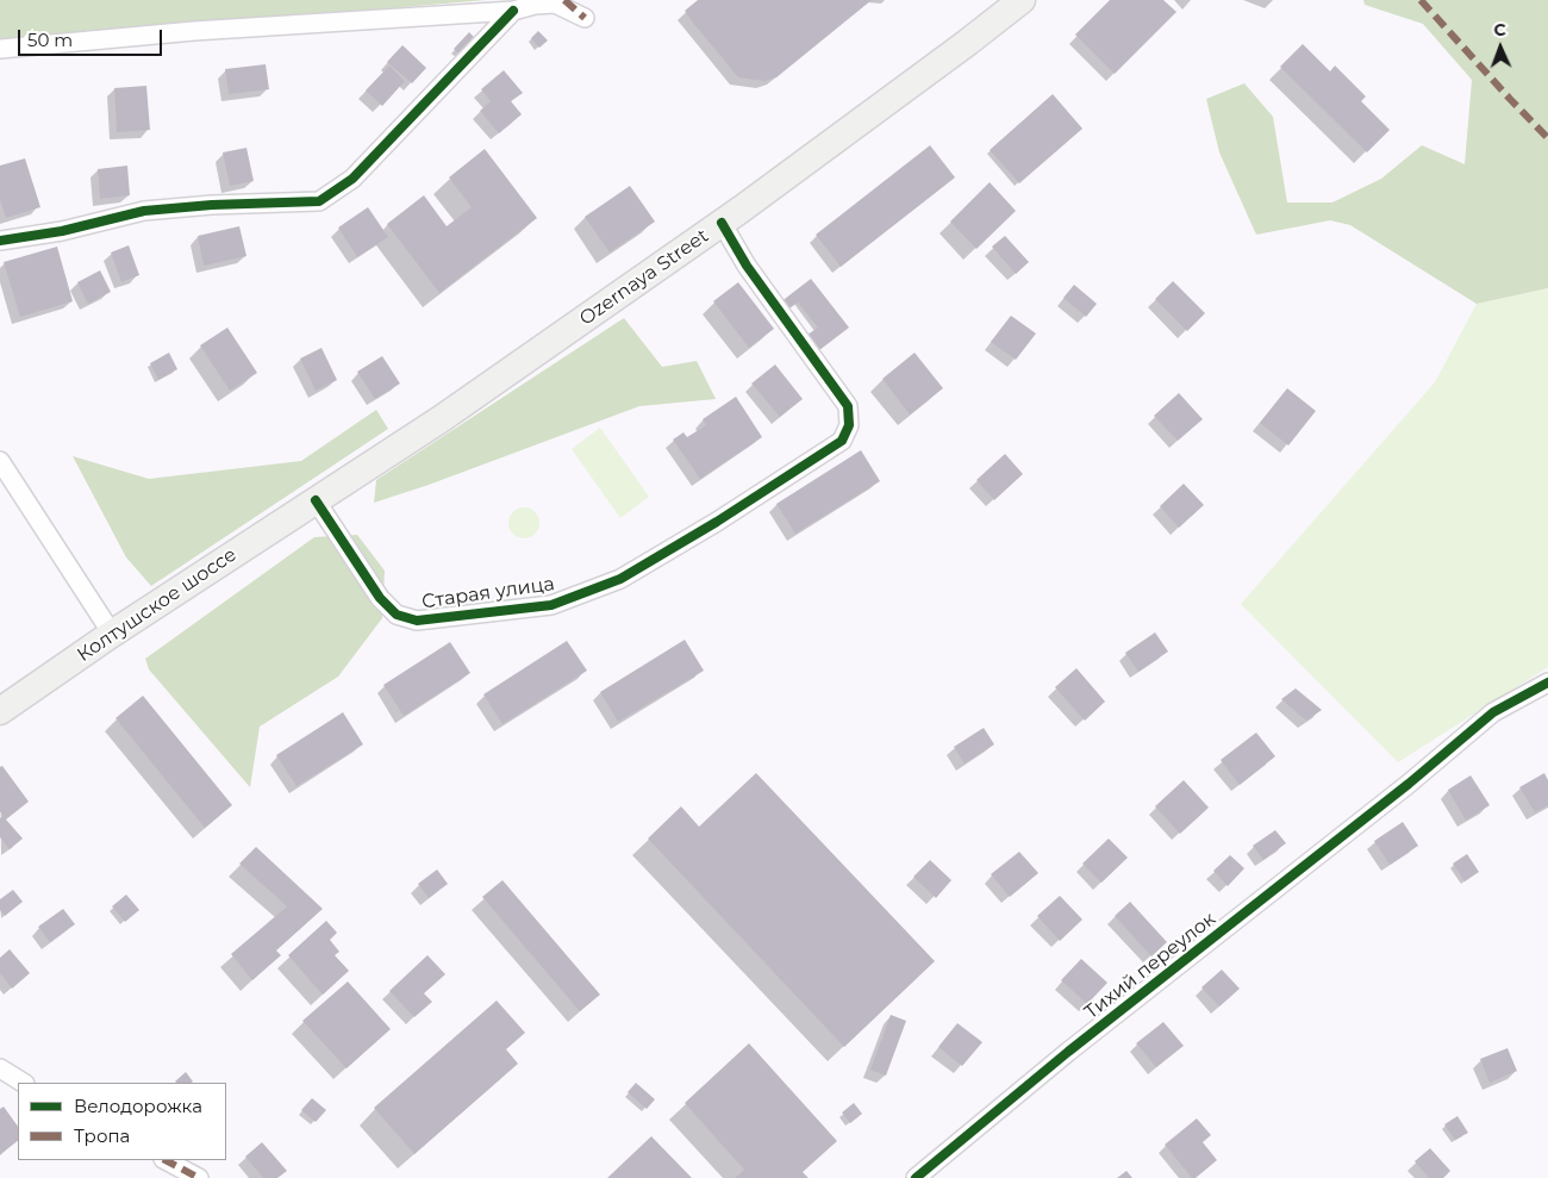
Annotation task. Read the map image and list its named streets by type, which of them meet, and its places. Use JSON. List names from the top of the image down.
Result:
{
  "streets": {
    "main road": ["Ozernaya Street", "Колтушское шоссе"],
    "street": ["Старая улица", "Тихий переулок"]
  },
  "crossings": [
    ["Ozernaya Street", "Старая улица"],
    ["Ozernaya Street", "Колтушское шоссе"],
    ["Старая улица", "Колтушское шоссе"]
  ],
  "legend": ["Велодорожка", "Тропа"],
  "scale_bar": "50 m",
  "north": "top"
}
